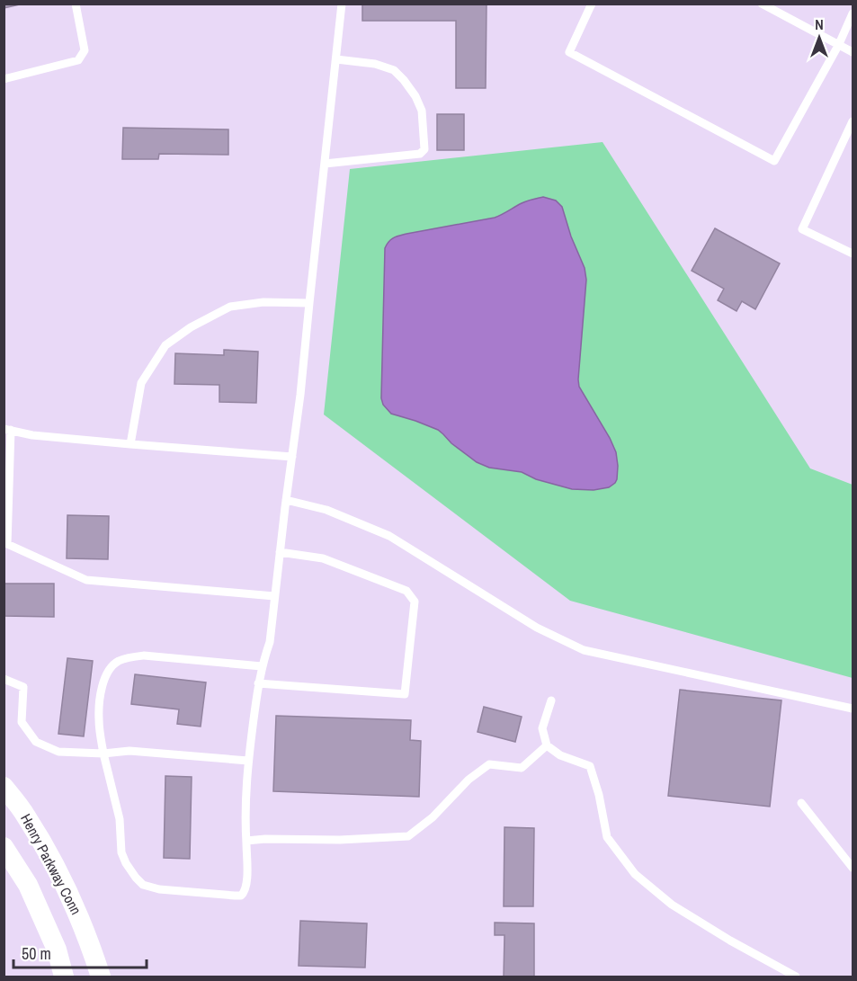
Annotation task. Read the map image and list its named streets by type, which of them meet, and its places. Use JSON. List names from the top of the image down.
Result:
{
  "streets": {
    "street": ["Henry Parkway Conn"]
  },
  "scale_bar": "50 m",
  "north": "top"
}
